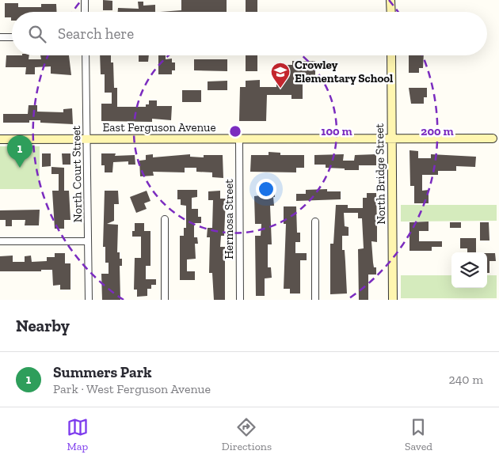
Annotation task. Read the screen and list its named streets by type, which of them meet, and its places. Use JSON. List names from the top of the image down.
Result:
{
  "streets": {
    "street": [
      "East Ferguson Avenue",
      "North Court Street",
      "North Bridge Street",
      "Hermosa Street"
    ]
  },
  "crossings": [
    ["East Ferguson Avenue", "North Court Street"],
    ["East Ferguson Avenue", "North Bridge Street"],
    ["East Ferguson Avenue", "Hermosa Street"]
  ],
  "places": {
    "school or university": ["Crowley Elementary School"]
  },
  "page": {
    "search": "Search here",
    "pins": "1",
    "heading": "Nearby",
    "list": [
      {
        "mark": "1",
        "name": "Summers Park",
        "note": "Park · West Ferguson Avenue",
        "value": "240 m"
      }
    ],
    "nav": ["Map", "Directions", "Saved"]
  },
  "rings": ["100 m", "200 m"]
}
